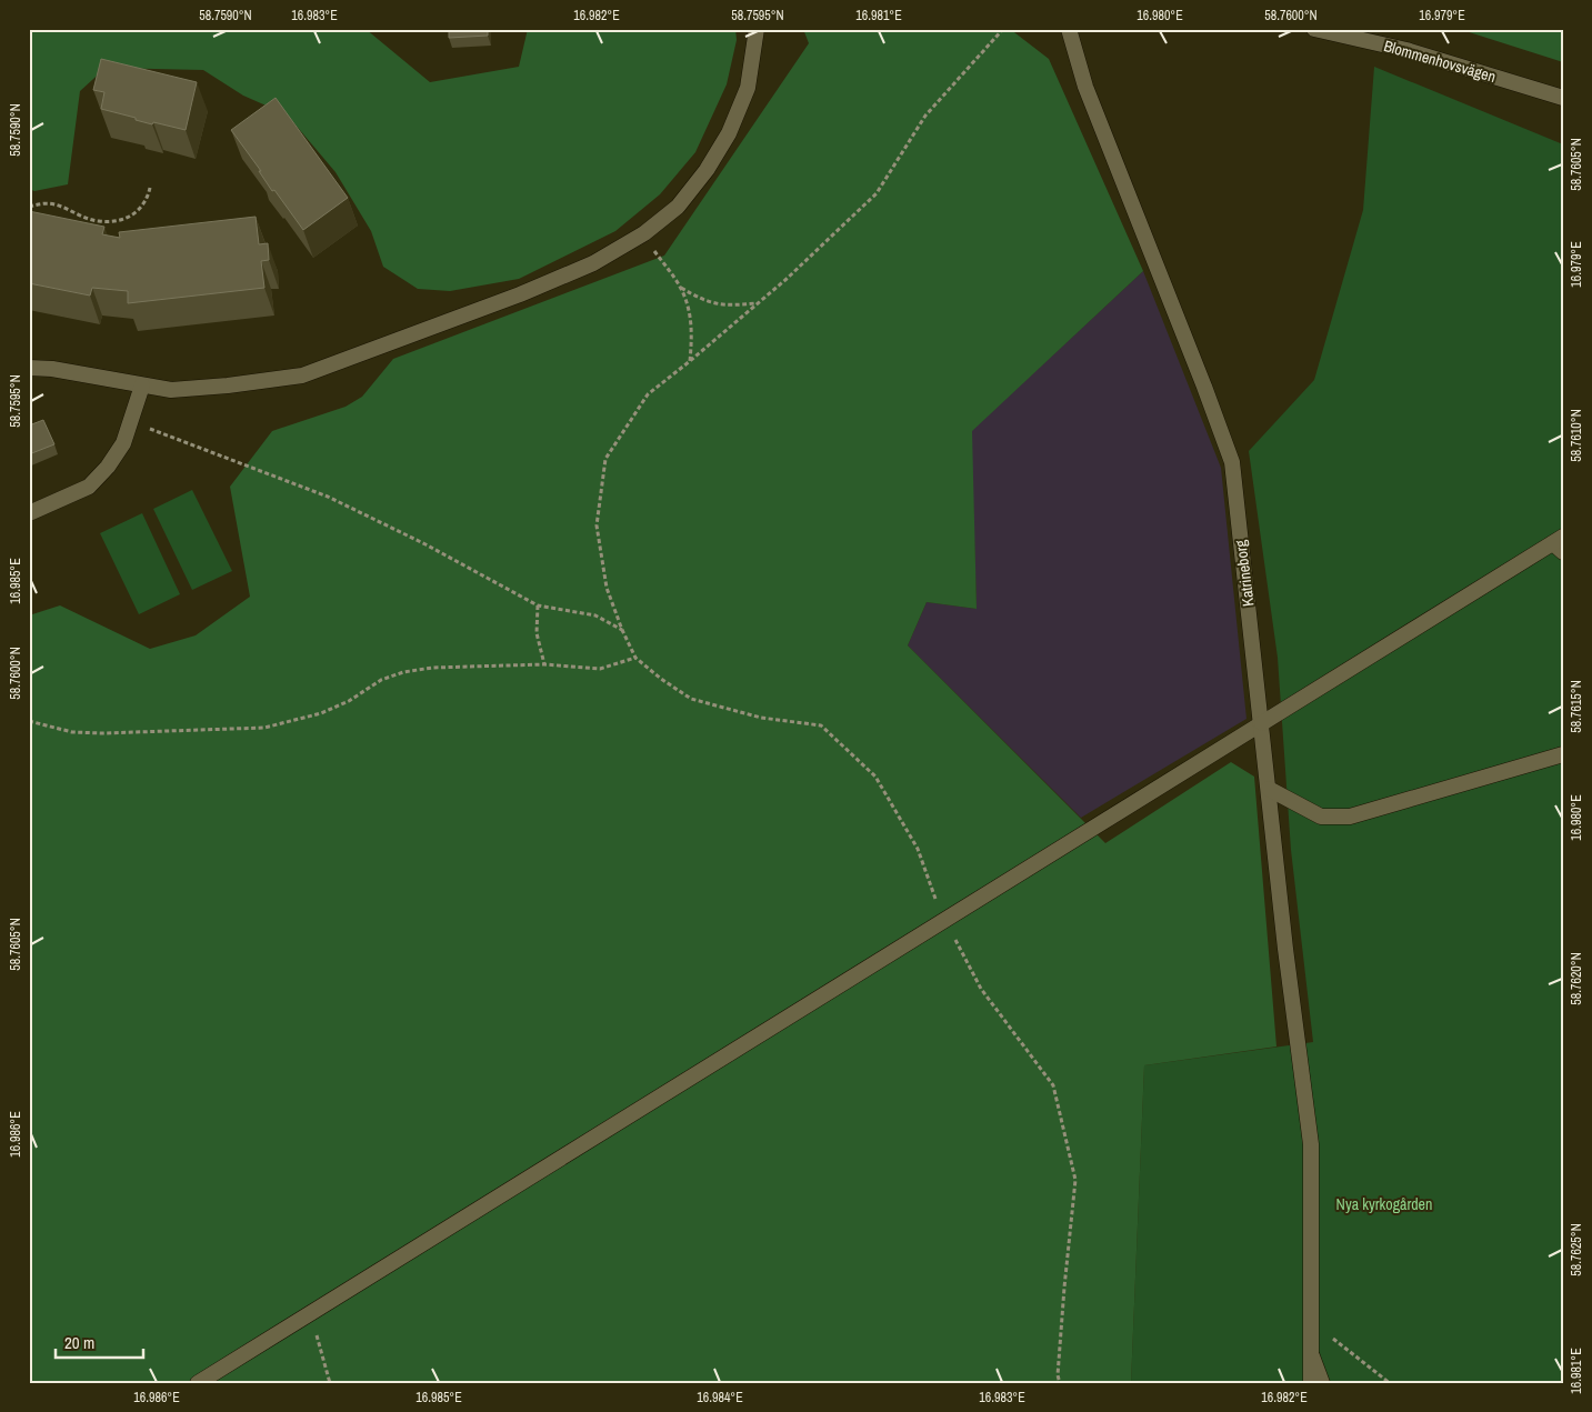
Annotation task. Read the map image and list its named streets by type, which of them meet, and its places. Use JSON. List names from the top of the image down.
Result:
{
  "streets": {
    "street": ["Blommenhovsvägen", "Katrineborg"]
  },
  "parks": ["Nya kyrkogården"],
  "scale_bar": "20 m",
  "coordinates": [
    "58.7590°N",
    "16.983°E",
    "16.982°E",
    "58.7595°N",
    "16.981°E",
    "16.980°E",
    "58.7600°N",
    "16.979°E",
    "58.7605°N",
    "58.7610°N",
    "16.985°E",
    "58.7615°N",
    "58.7620°N",
    "16.986°E",
    "58.7625°N",
    "16.984°E"
  ]
}
